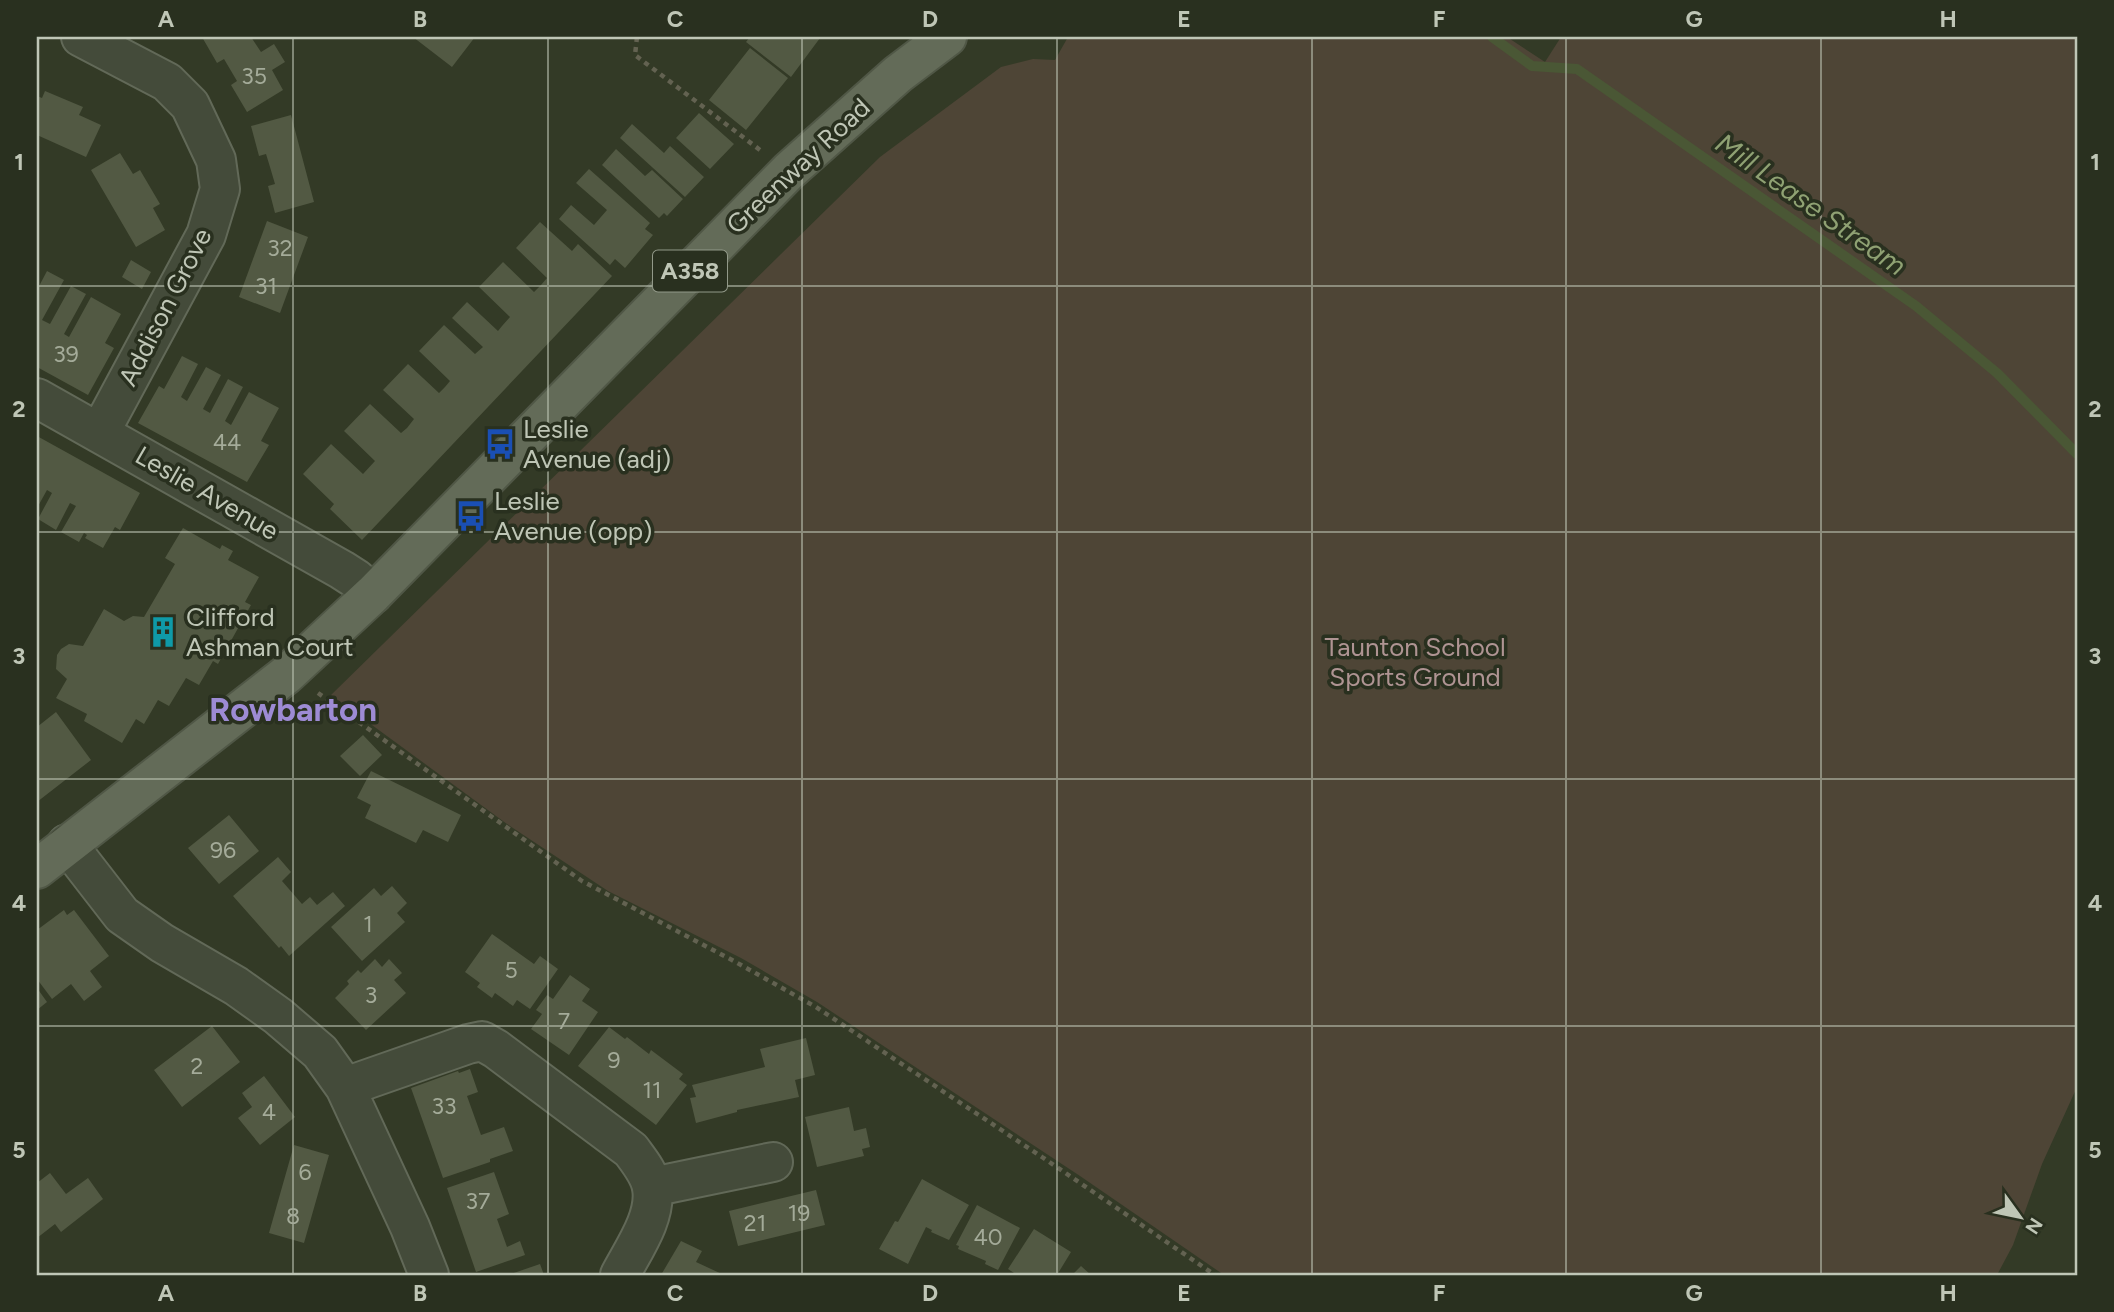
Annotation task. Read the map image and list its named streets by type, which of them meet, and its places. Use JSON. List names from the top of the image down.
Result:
{
  "streets": {
    "main road": ["Greenway Road", "A358"],
    "street": ["Addison Grove", "Leslie Avenue"]
  },
  "crossings": [
    ["Greenway Road", "Leslie Avenue"],
    ["Addison Grove", "Leslie Avenue"]
  ],
  "districts": ["Rowbarton"],
  "water": ["Mill Lease Stream"],
  "parks": ["Taunton School Sports Ground"],
  "places": {
    "bus stop": ["Leslie Avenue (adj)", "Leslie Avenue (opp)"],
    "building": ["Clifford Ashman Court"]
  },
  "house_numbers": [
    "35",
    "32",
    "31",
    "39",
    "44",
    "96",
    "1",
    "5",
    "3",
    "7",
    "9",
    "2",
    "11",
    "33",
    "4",
    "6",
    "37",
    "19",
    "8",
    "21",
    "40"
  ],
  "north": "bottom right",
  "grid": {
    "columns": [
      "A",
      "B",
      "C",
      "D",
      "E",
      "F",
      "G",
      "H"
    ],
    "rows": [
      "1",
      "2",
      "3",
      "4",
      "5"
    ]
  }
}
